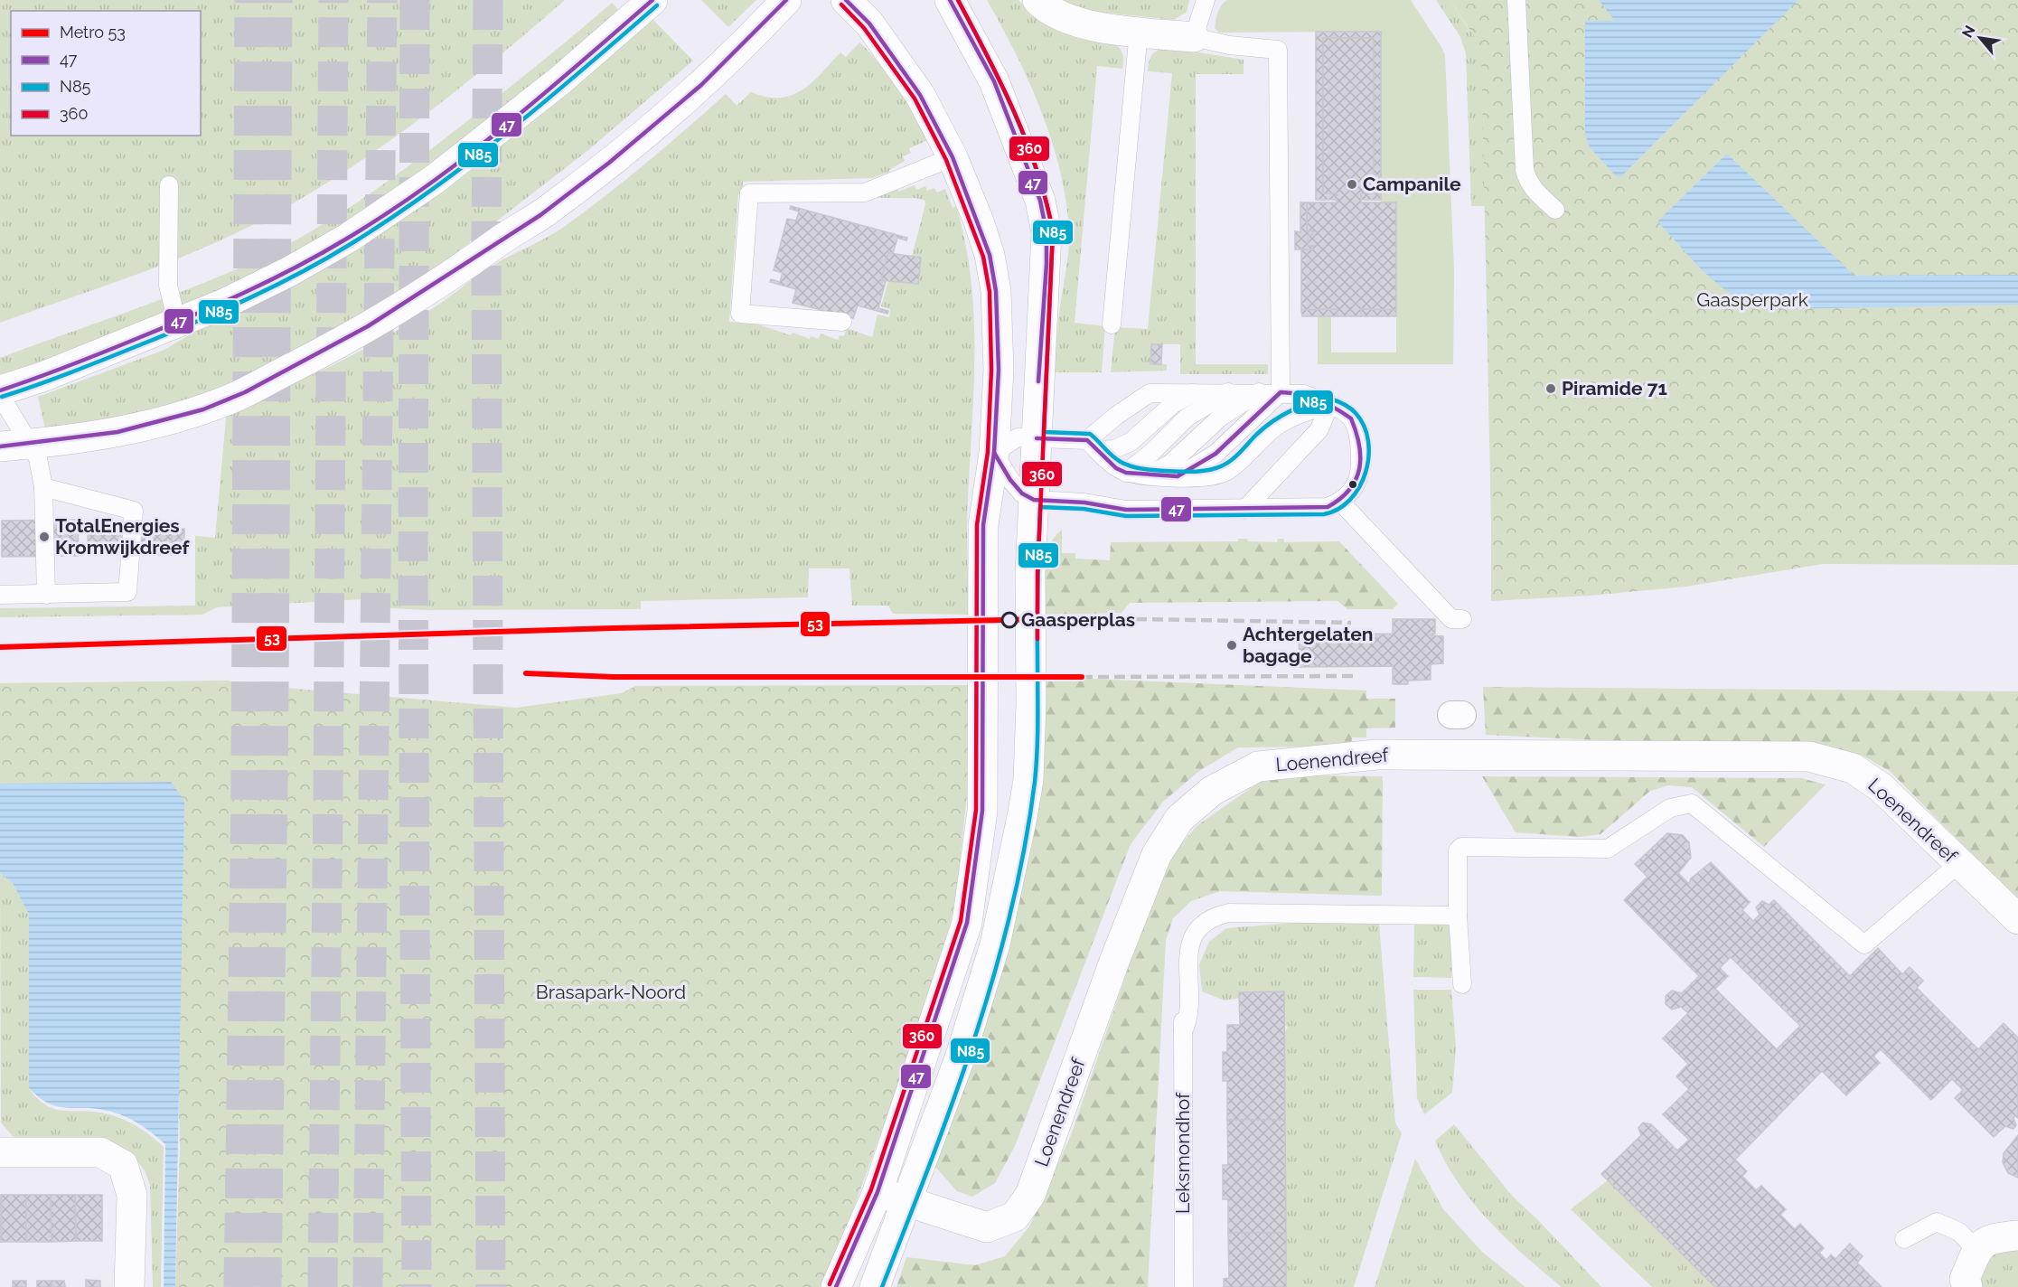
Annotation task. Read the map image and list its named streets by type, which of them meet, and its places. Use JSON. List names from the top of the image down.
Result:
{
  "streets": {
    "main road": ["Loenendreef"],
    "lane": ["Leksmondhof"]
  },
  "parks": ["Gaasperpark", "Brasapark-Noord"],
  "places": [
    "Campanile",
    "Piramide 71",
    "TotalEnergies Kromwijkdreef",
    "Gaasperplas",
    "Achtergelaten bagage"
  ],
  "lines": [
    "transit line 47",
    "transit line N85",
    "transit line 360",
    "metro line 53"
  ],
  "legend": [
    "Metro 53",
    "47",
    "N85",
    "360"
  ],
  "north": "top left"
}
